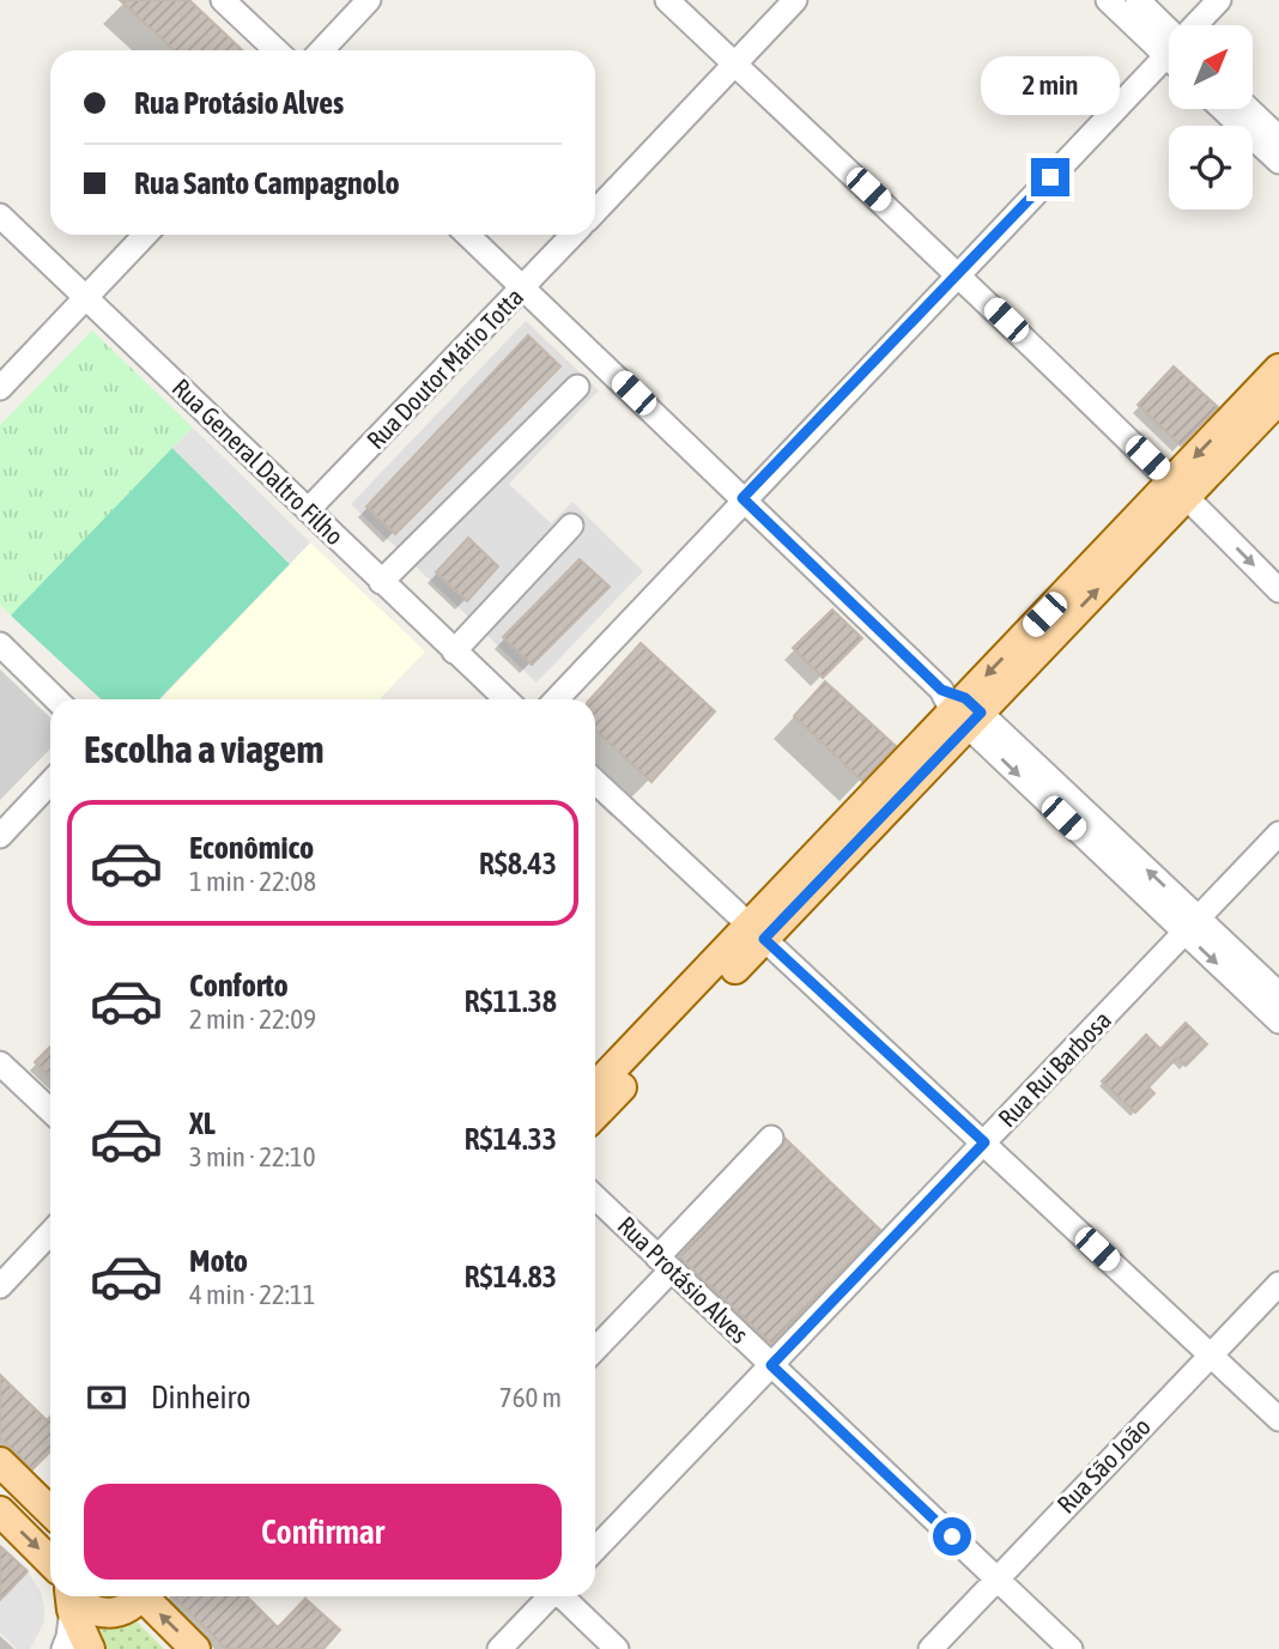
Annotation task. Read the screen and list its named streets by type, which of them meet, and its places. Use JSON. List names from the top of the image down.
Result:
{
  "streets": {
    "street": [
      "Rua Doutor Mário Totta",
      "Rua General Daltro Filho",
      "Rua Rui Barbosa",
      "Rua Protásio Alves",
      "Rua São João"
    ]
  },
  "crossings": [
    ["Rua Doutor Mário Totta", "Rua General Daltro Filho"],
    ["Rua Rui Barbosa", "Rua Protásio Alves"],
    ["Rua Protásio Alves", "Rua São João"]
  ],
  "north": "top right",
  "page": {
    "banner": ["Rua Protásio Alves", "Rua Santo Campagnolo"],
    "bubble": "2 min",
    "heading": "Escolha a viagem",
    "list": [
      {
        "name": "Econômico",
        "note": "1 min · 22:08",
        "value": "R$8.43"
      },
      {
        "name": "Conforto",
        "note": "2 min · 22:09",
        "value": "R$11.38"
      },
      {
        "name": "XL",
        "note": "3 min · 22:10",
        "value": "R$14.33"
      },
      {
        "name": "Moto",
        "note": "4 min · 22:11",
        "value": "R$14.83"
      }
    ],
    "pay": ["Dinheiro", "760 m"],
    "buttons": "Confirmar"
  }
}
